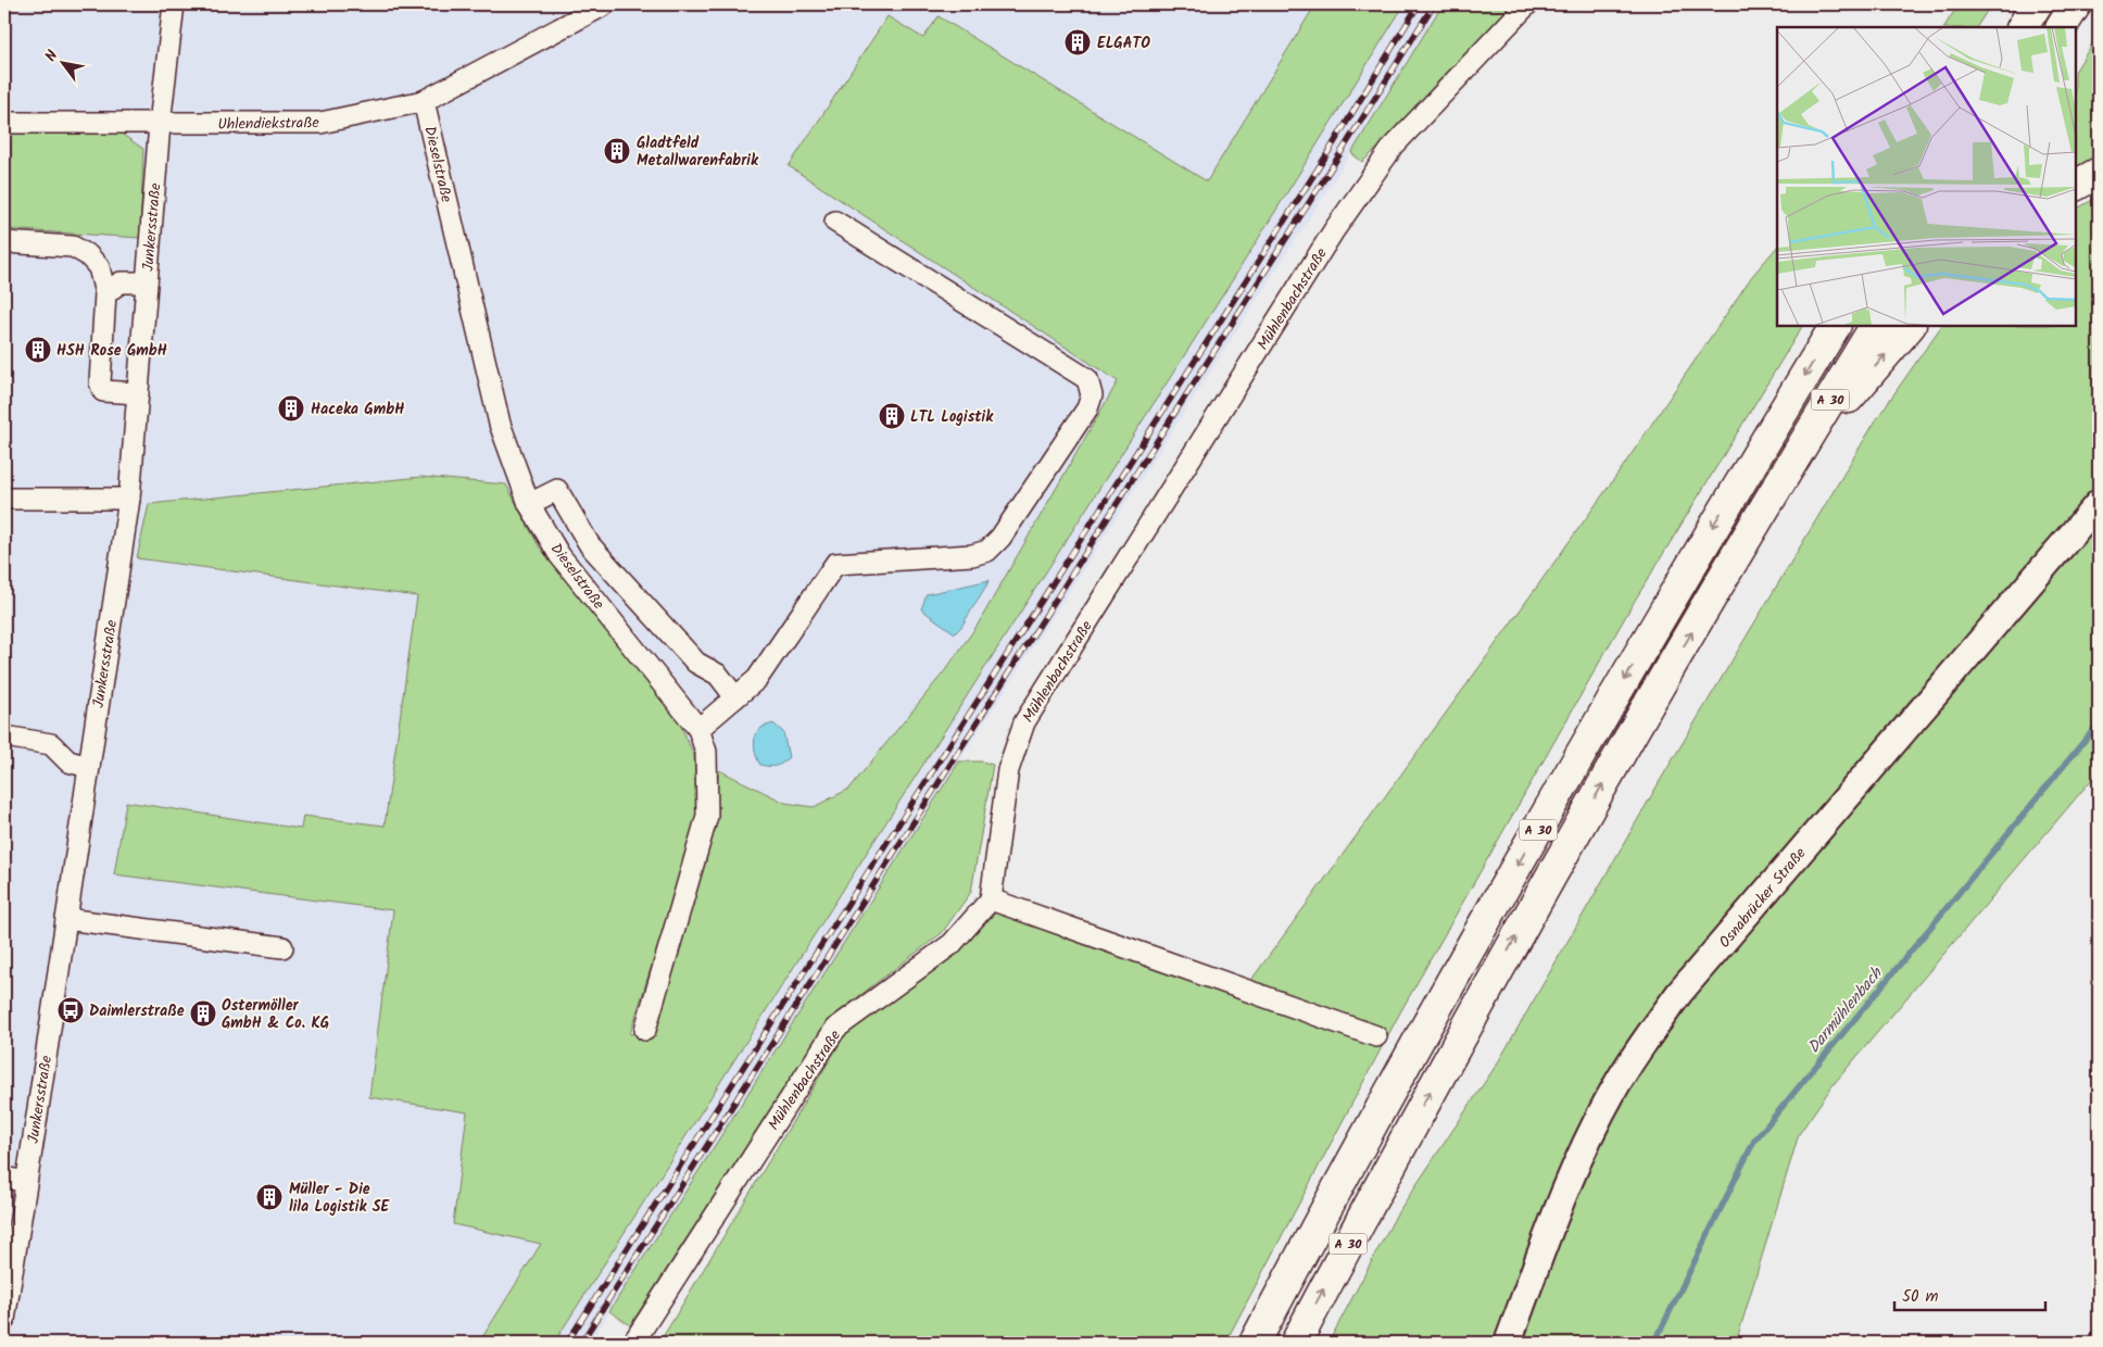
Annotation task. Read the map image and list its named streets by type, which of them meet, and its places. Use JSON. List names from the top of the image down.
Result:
{
  "streets": {
    "highway": ["A 30"],
    "main road": ["Osnabrücker Straße"],
    "street": [
      "Uhlendiekstraße",
      "Dieselstraße",
      "Junkersstraße",
      "Mühlenbachstraße"
    ]
  },
  "crossings": [
    ["Uhlendiekstraße", "Dieselstraße"],
    ["Uhlendiekstraße", "Junkersstraße"]
  ],
  "water": ["Darmühlenbach"],
  "places": {
    "building": [
      "ELGATO",
      "Gladtfeld Metallwarenfabrik",
      "HSH Rose GmbH",
      "Haceka GmbH",
      "LTL Logistik",
      "Ostermöller GmbH & Co. KG",
      "Müller - Die lila Logistik SE"
    ],
    "bus stop": ["Daimlerstraße"]
  },
  "scale_bar": "50 m",
  "north": "top left"
}
